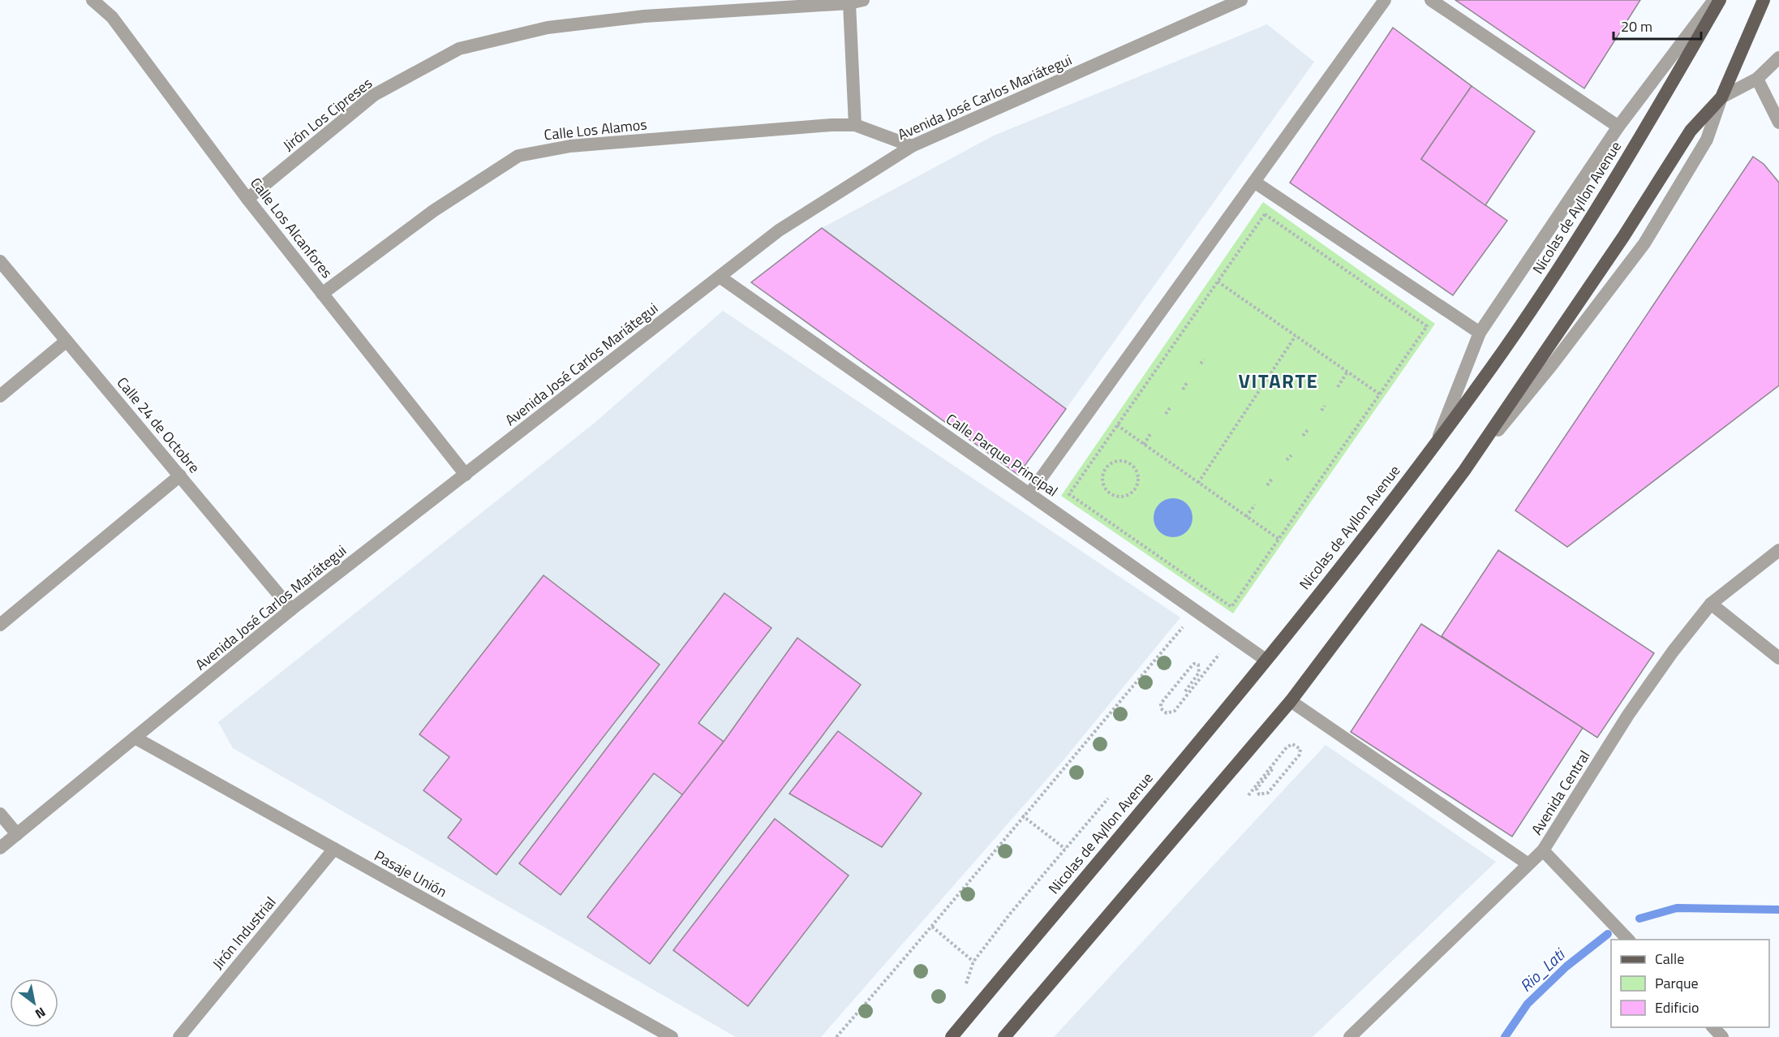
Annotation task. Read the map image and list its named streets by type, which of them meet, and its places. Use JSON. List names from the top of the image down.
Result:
{
  "streets": {
    "main road": ["Nicolas de Ayllon Avenue"],
    "street": [
      "Avenida José Carlos Mariátegui",
      "Jirón Los Cipreses",
      "Calle Los Alamos",
      "Calle Los Alcanfores",
      "Calle 24 de Octobre",
      "Calle Parque Principal",
      "Avenida Central",
      "Pasaje Unión",
      "Jirón Industrial"
    ]
  },
  "crossings": [
    ["Avenida José Carlos Mariátegui", "Calle Los Alamos"],
    ["Avenida José Carlos Mariátegui", "Calle Los Alcanfores"],
    ["Avenida José Carlos Mariátegui", "Calle 24 de Octobre"],
    ["Avenida José Carlos Mariátegui", "Calle Parque Principal"],
    ["Avenida José Carlos Mariátegui", "Pasaje Unión"],
    ["Jirón Los Cipreses", "Calle Los Alcanfores"],
    ["Calle Los Alamos", "Calle Los Alcanfores"],
    ["Nicolas de Ayllon Avenue", "Calle Parque Principal"],
    ["Pasaje Unión", "Jirón Industrial"]
  ],
  "districts": ["VITARTE"],
  "water": ["Rio_Lati"],
  "legend": ["Calle", "Parque", "Edificio"],
  "scale_bar": "20 m",
  "north": "bottom right"
}
